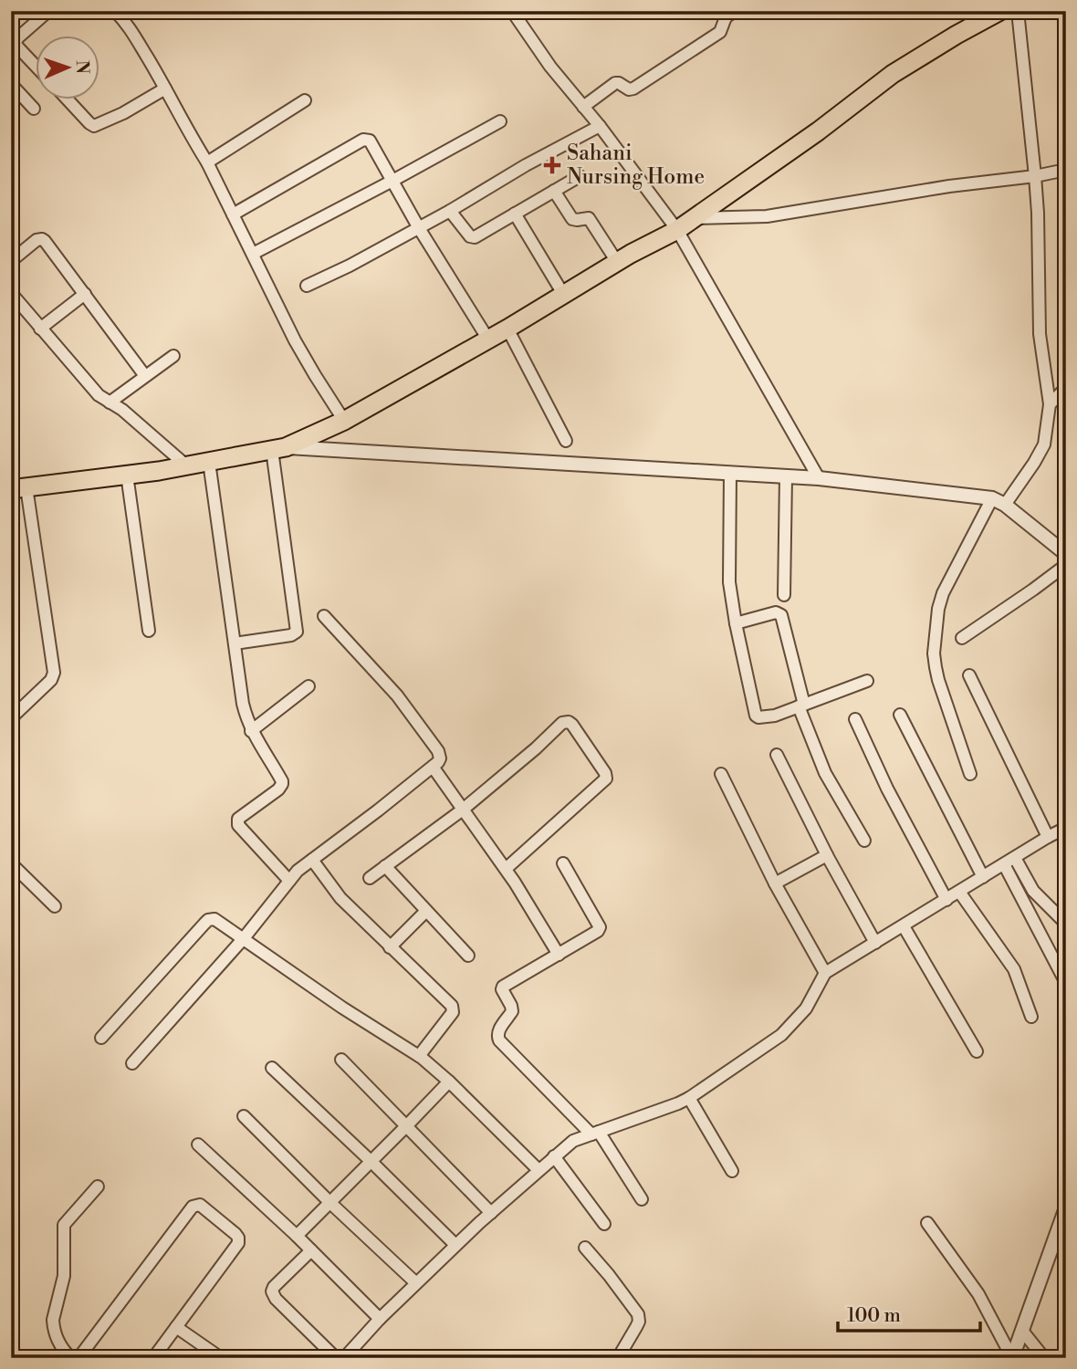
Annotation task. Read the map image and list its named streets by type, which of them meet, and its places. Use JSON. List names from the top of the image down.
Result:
{
  "places": {
    "health": ["Sahani Nursing Home"]
  },
  "scale_bar": "100 m",
  "north": "right"
}
